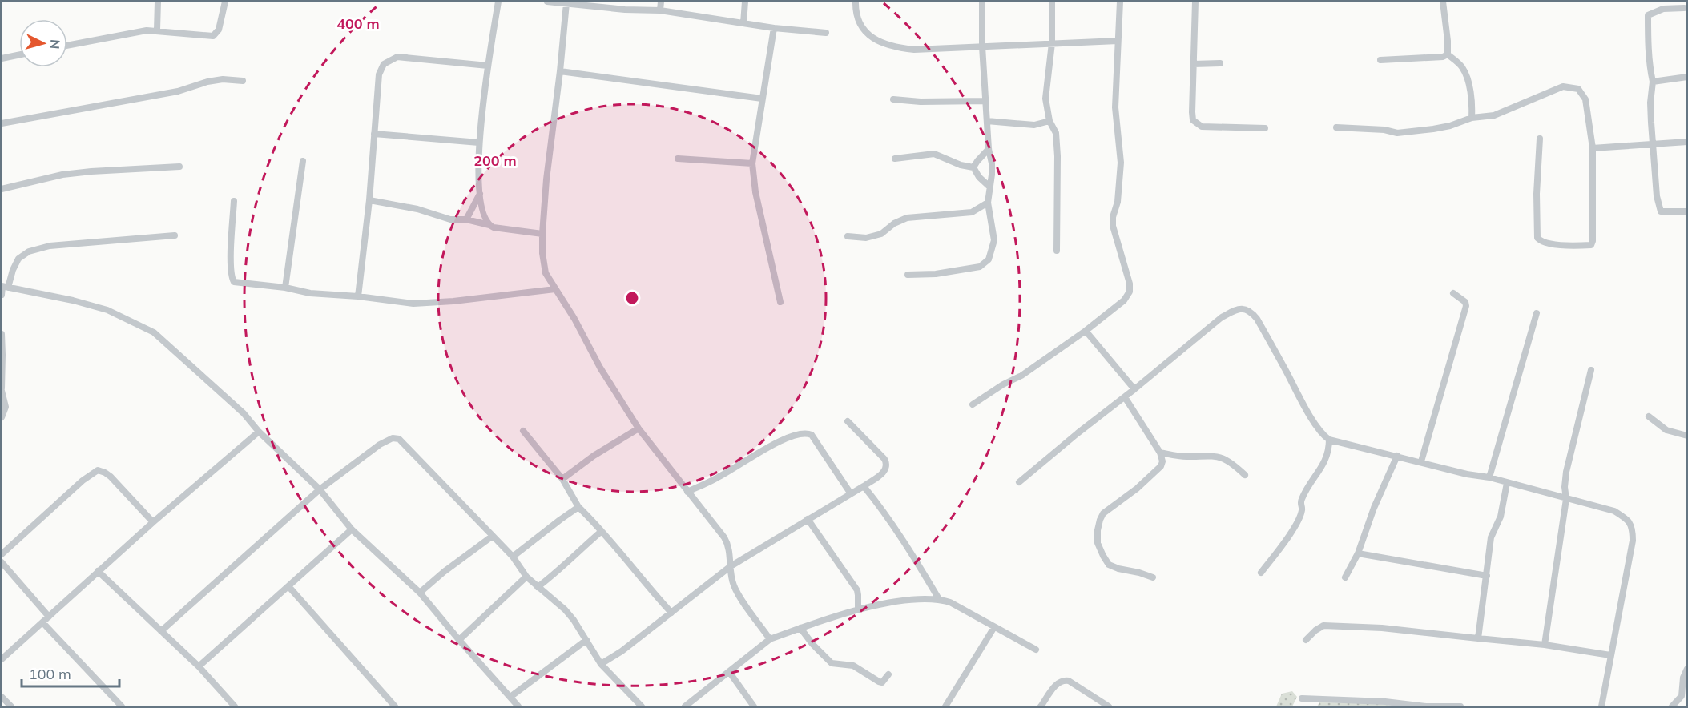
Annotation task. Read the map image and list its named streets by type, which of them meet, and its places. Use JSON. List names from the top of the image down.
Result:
{
  "scale_bar": "100 m",
  "north": "right",
  "rings": ["400 m", "200 m"]
}
